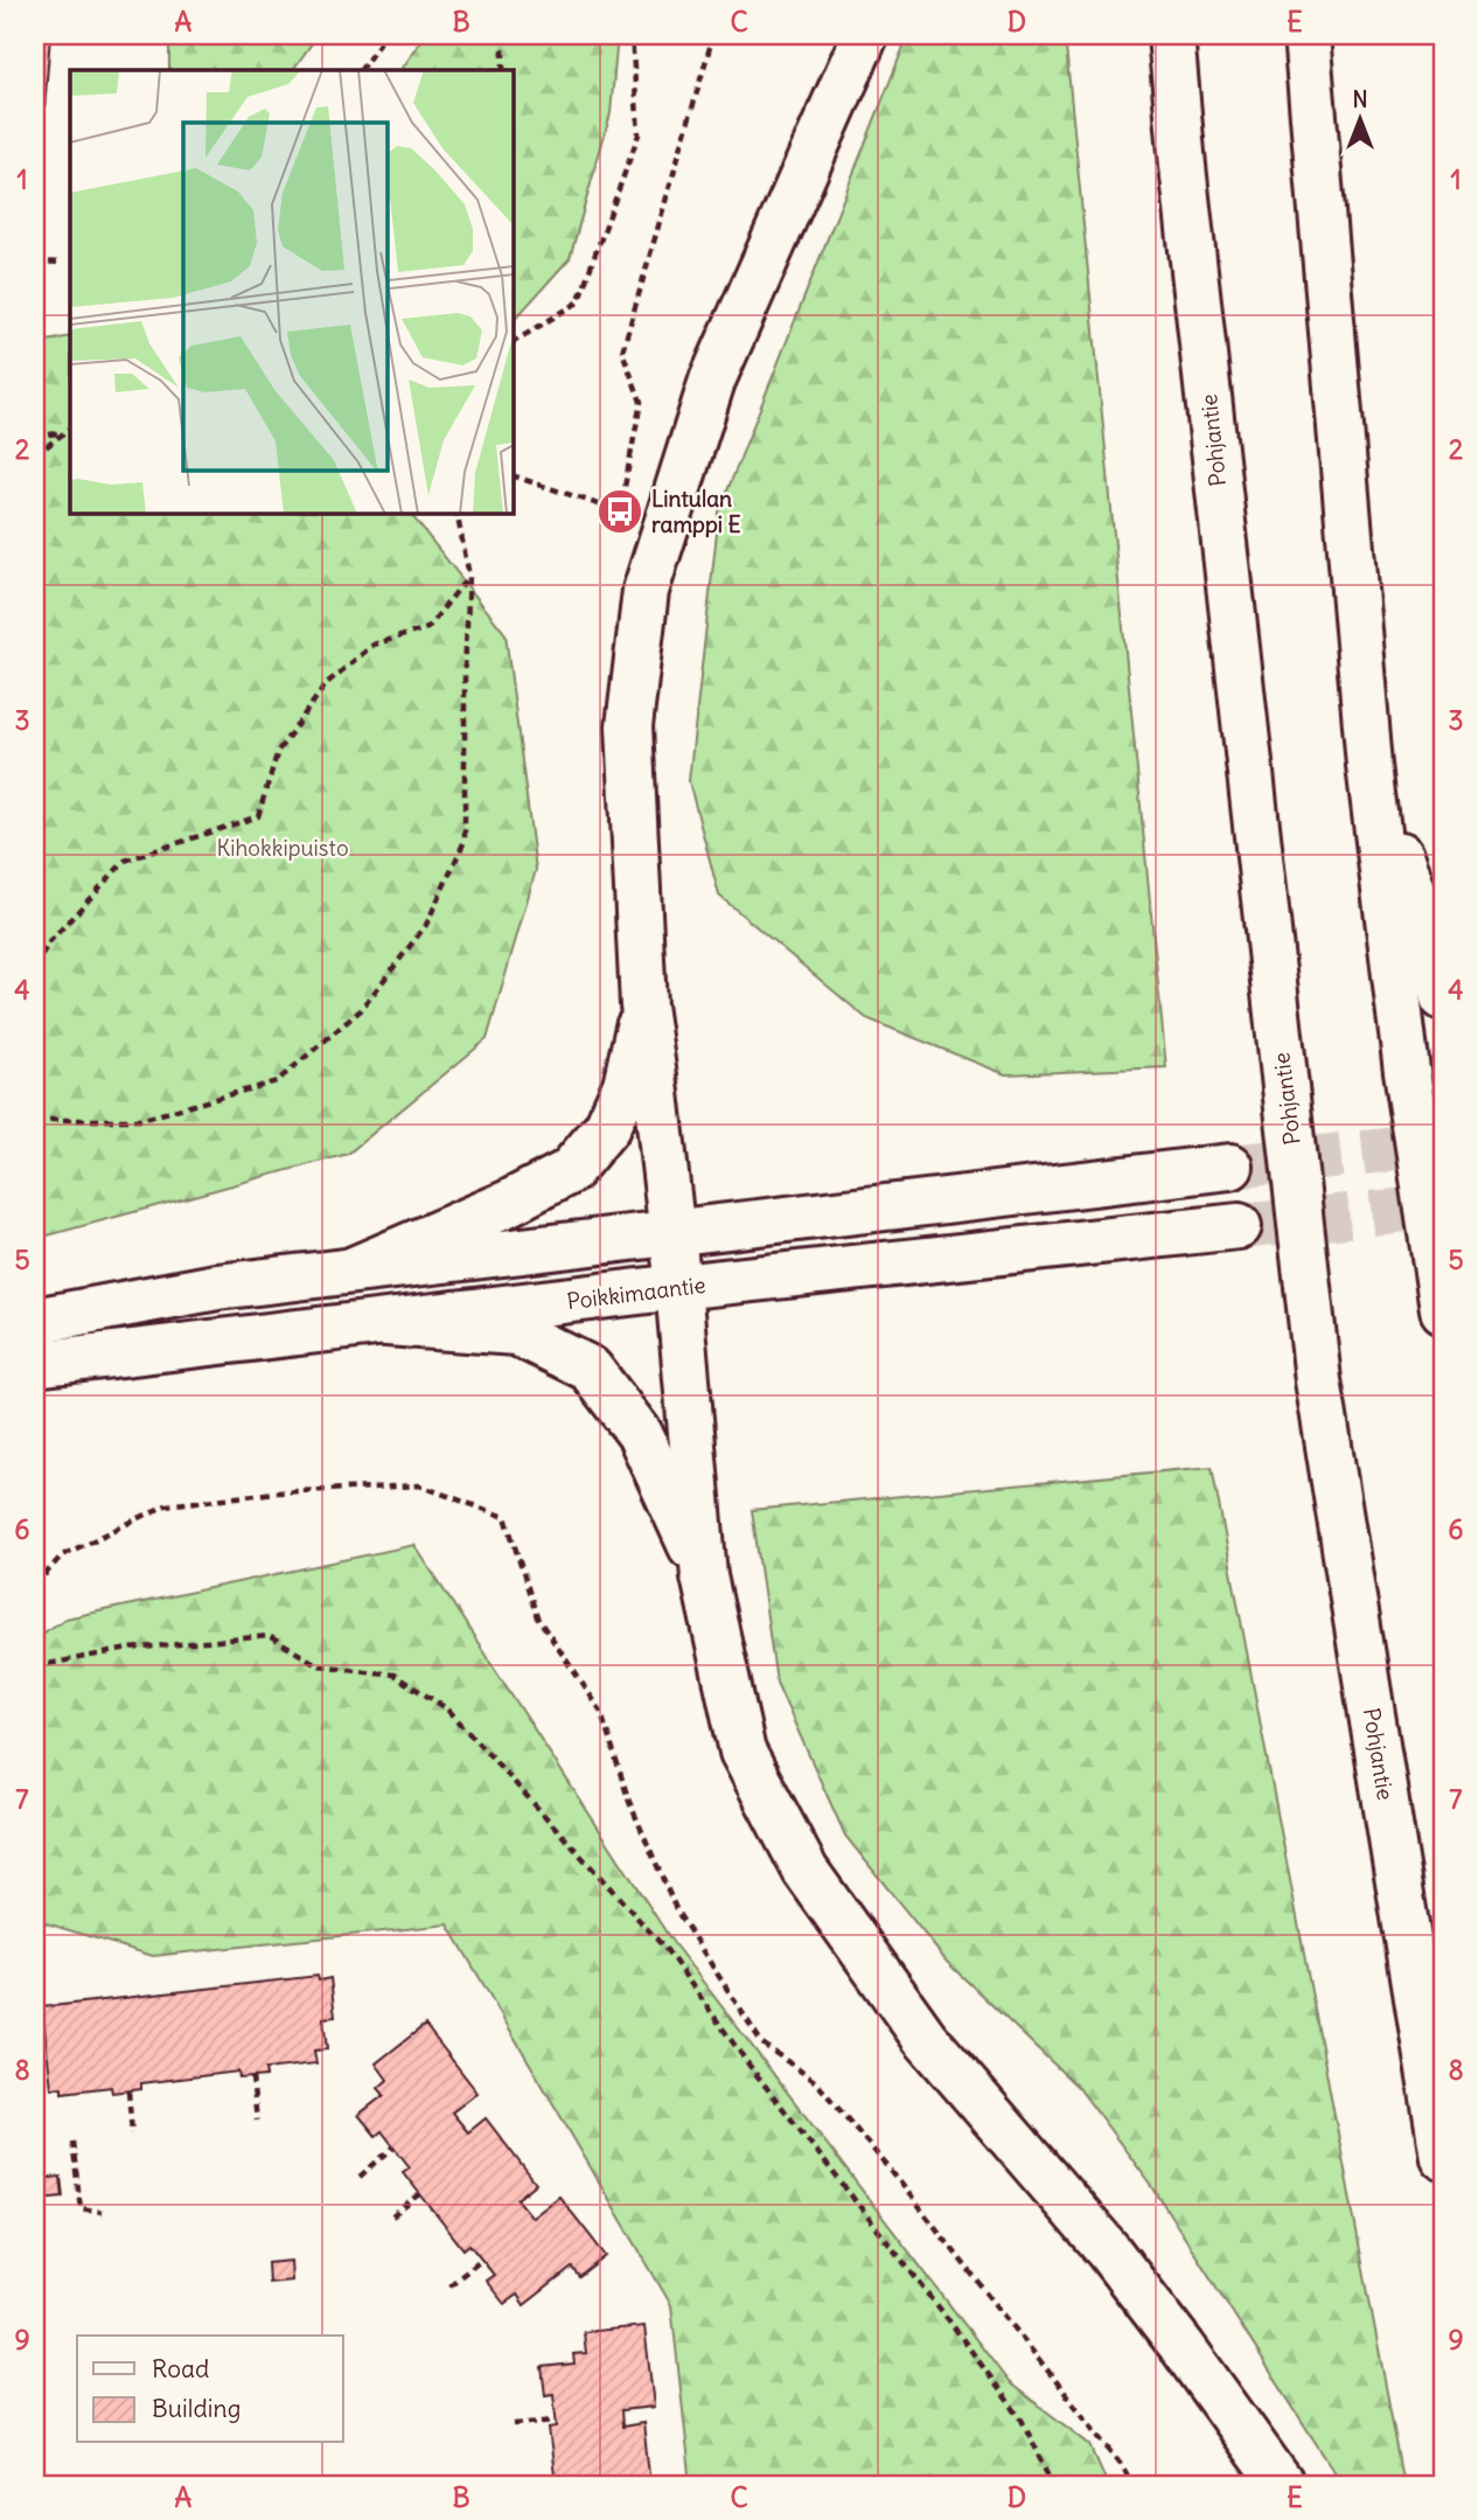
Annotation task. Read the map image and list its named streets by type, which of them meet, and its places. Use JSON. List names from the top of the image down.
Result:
{
  "streets": {
    "main road": ["Pohjantie", "Poikkimaantie"]
  },
  "parks": ["Kihokkipuisto"],
  "places": {
    "bus stop": ["Lintulan ramppi E"]
  },
  "legend": ["Road", "Building"],
  "north": "top",
  "grid": {
    "columns": [
      "A",
      "B",
      "C",
      "D",
      "E"
    ],
    "rows": [
      "1",
      "2",
      "3",
      "4",
      "5",
      "6",
      "7",
      "8",
      "9"
    ]
  }
}
